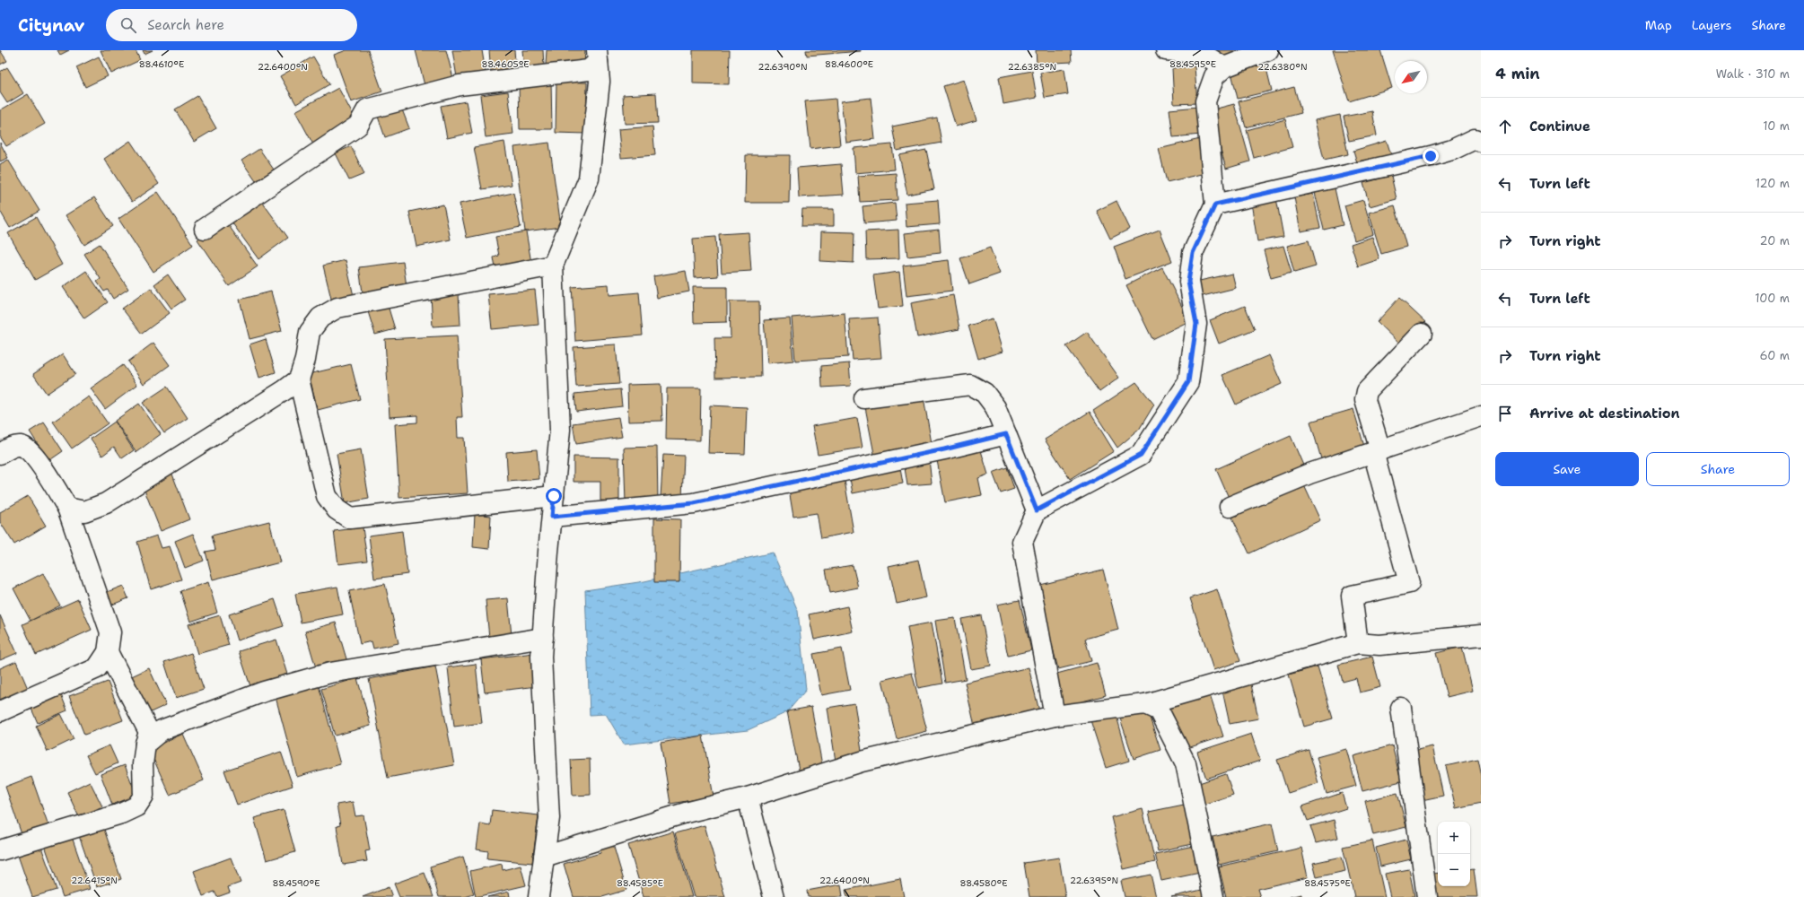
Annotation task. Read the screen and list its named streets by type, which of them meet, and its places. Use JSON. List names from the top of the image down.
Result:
{
  "north": "bottom left",
  "page": {
    "header": "Citynav",
    "search": "Search here",
    "nav": ["Map", "Layers", "Share"],
    "heading": ["4 min", "Walk · 310 m"],
    "list": [
      ["Continue", "10 m"],
      ["Turn left", "120 m"],
      ["Turn right", "20 m"],
      ["Turn left", "100 m"],
      ["Turn right", "60 m"],
      "Arrive at destination"
    ],
    "buttons": ["Save", "Share"],
    "map_buttons": ["+", "−"]
  },
  "coordinates": [
    "88.4610°E",
    "88.4605°E",
    "88.4600°E",
    "88.4595°E",
    "22.6400°N",
    "22.6390°N",
    "22.6385°N",
    "22.6380°N",
    "22.6415°N",
    "22.6395°N",
    "88.4590°E",
    "88.4585°E",
    "88.4580°E",
    "88.4575°E"
  ]
}
